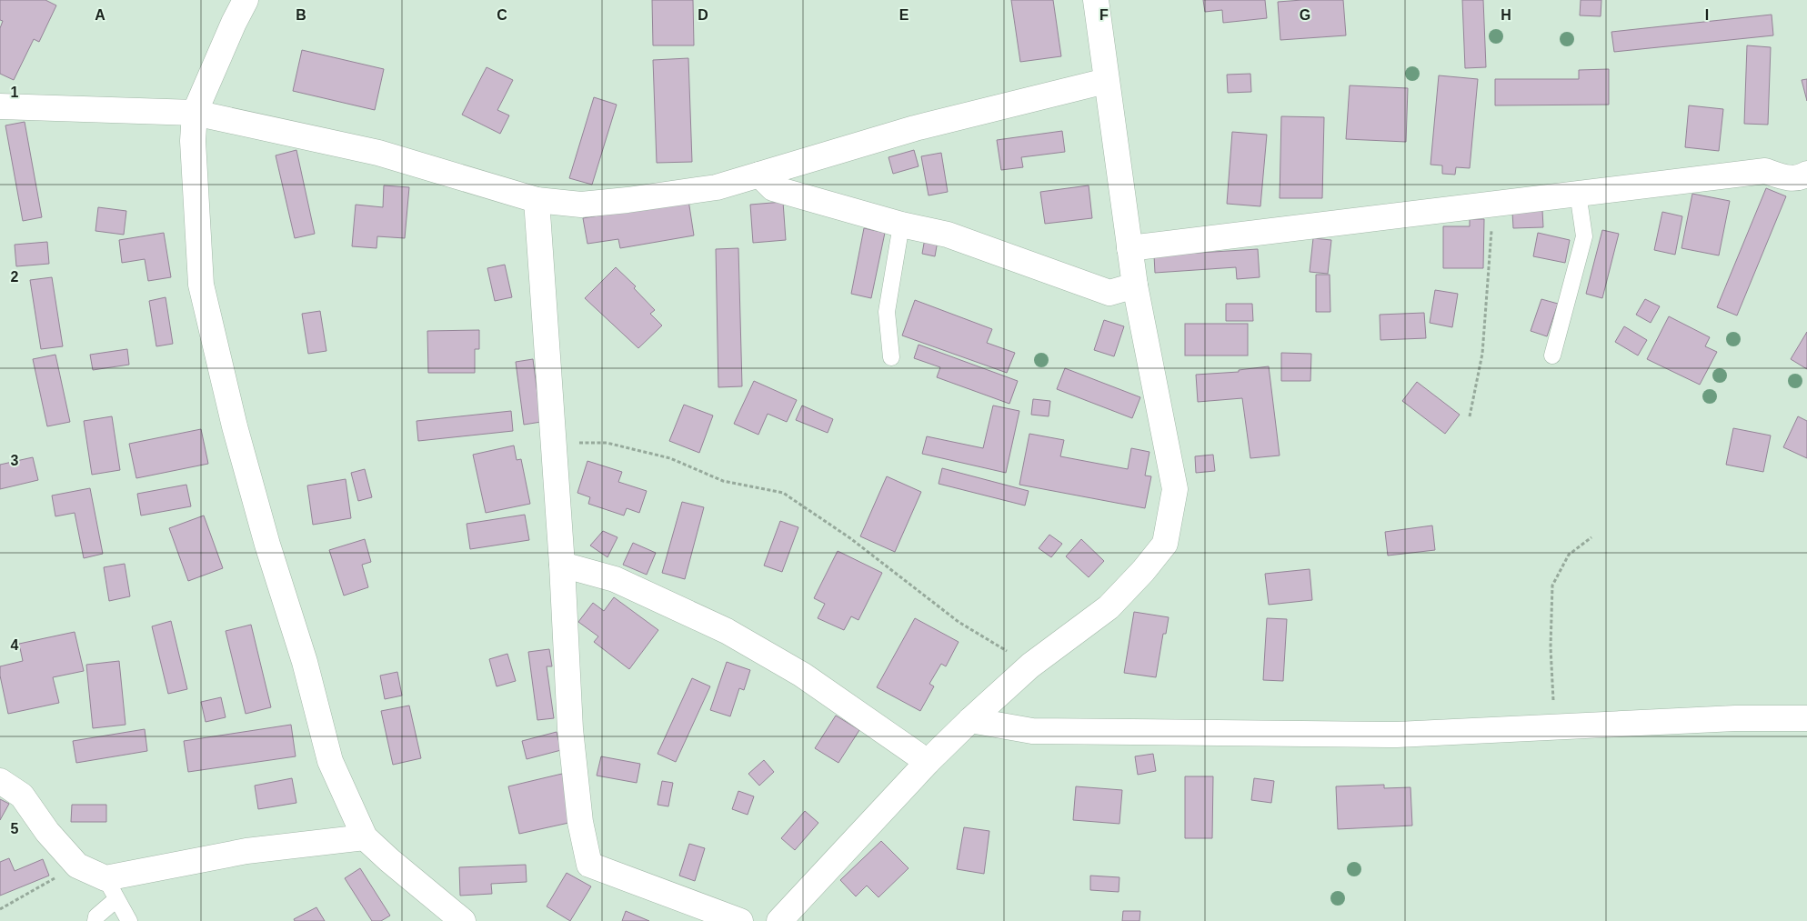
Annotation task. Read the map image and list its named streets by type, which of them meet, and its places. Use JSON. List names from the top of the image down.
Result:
{
  "grid": {
    "columns": [
      "A",
      "B",
      "C",
      "D",
      "E",
      "F",
      "G",
      "H",
      "I"
    ],
    "rows": [
      "1",
      "2",
      "3",
      "4",
      "5"
    ]
  }
}
